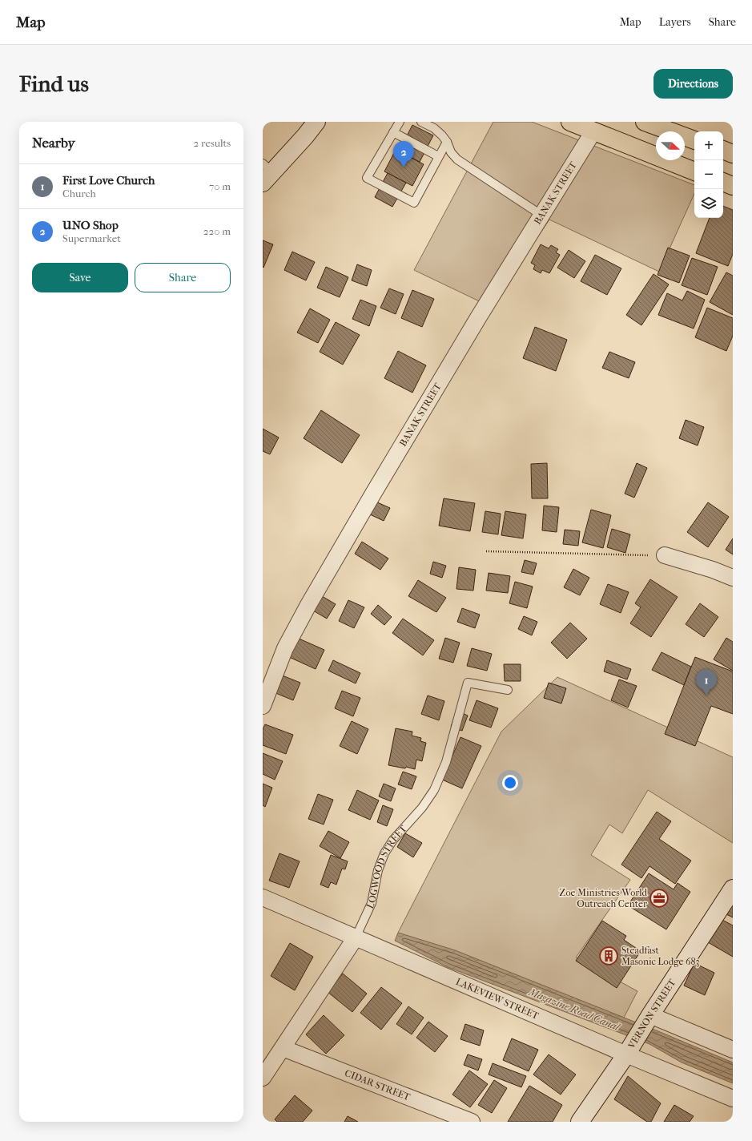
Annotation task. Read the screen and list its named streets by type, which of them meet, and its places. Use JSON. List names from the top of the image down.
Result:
{
  "streets": {
    "main road": ["VERNON STREET"],
    "street": [
      "BANAK STREET",
      "LOGWOOD STREET",
      "LAKEVIEW STREET",
      "CIDAR STREET"
    ]
  },
  "crossings": [
    ["LOGWOOD STREET", "LAKEVIEW STREET"],
    ["LOGWOOD STREET", "CIDAR STREET"],
    ["LAKEVIEW STREET", "VERNON STREET"]
  ],
  "water": ["Magazine Road Canal"],
  "places": {
    "office": ["Zoe Ministries World Outreach Center"],
    "building": ["Steadfast Masonic Lodge 683"]
  },
  "north": "right",
  "page": {
    "header": "Map",
    "nav": ["Map", "Layers", "Share"],
    "buttons": [
      "Directions",
      ["Save", "Share"]
    ],
    "title": "Find us",
    "heading": ["Nearby", "2 results"],
    "map_buttons": ["+", "−"],
    "pins": ["2", "1"],
    "list": [
      {
        "mark": "1",
        "name": "First Love Church",
        "note": "Church",
        "value": "70 m"
      },
      {
        "mark": "2",
        "name": "UNO Shop",
        "note": "Supermarket",
        "value": "220 m"
      }
    ]
  }
}
